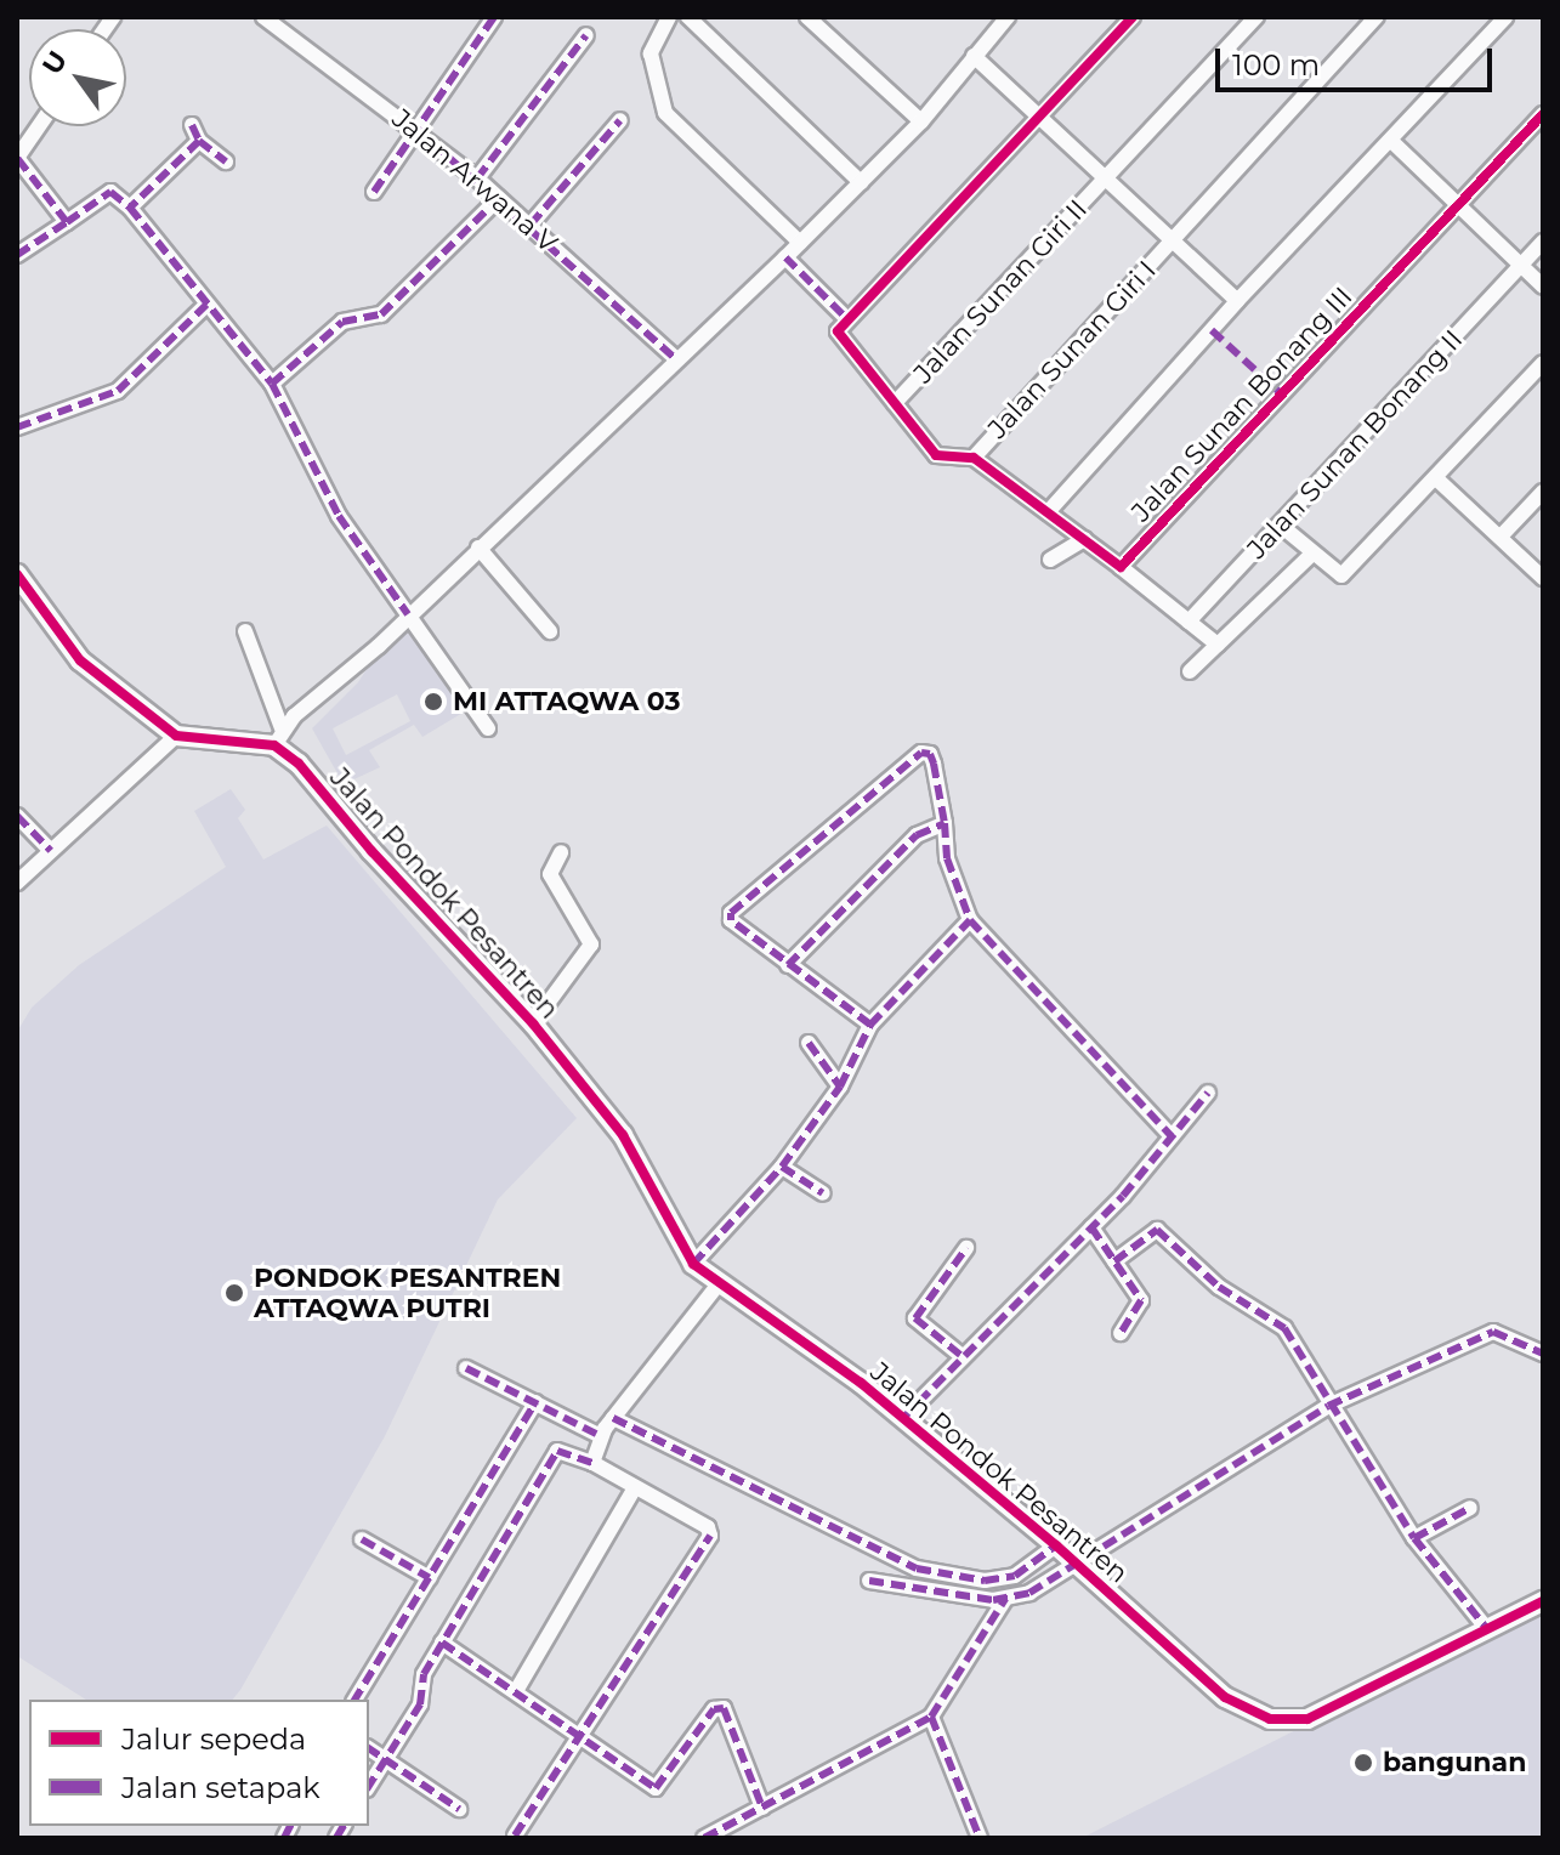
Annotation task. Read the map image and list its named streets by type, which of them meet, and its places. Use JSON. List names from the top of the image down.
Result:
{
  "streets": {
    "street": [
      "Jalan Arwana V",
      "Jalan Sunan Giri II",
      "Jalan Sunan Giri I",
      "Jalan Sunan Bonang III",
      "Jalan Sunan Bonang II",
      "Jalan Pondok Pesantren"
    ]
  },
  "places": ["MI ATTAQWA 03", "PONDOK PESANTREN ATTAQWA PUTRI", "bangunan"],
  "legend": ["Jalur sepeda", "Jalan setapak"],
  "scale_bar": "100 m",
  "north": "top left"
}
